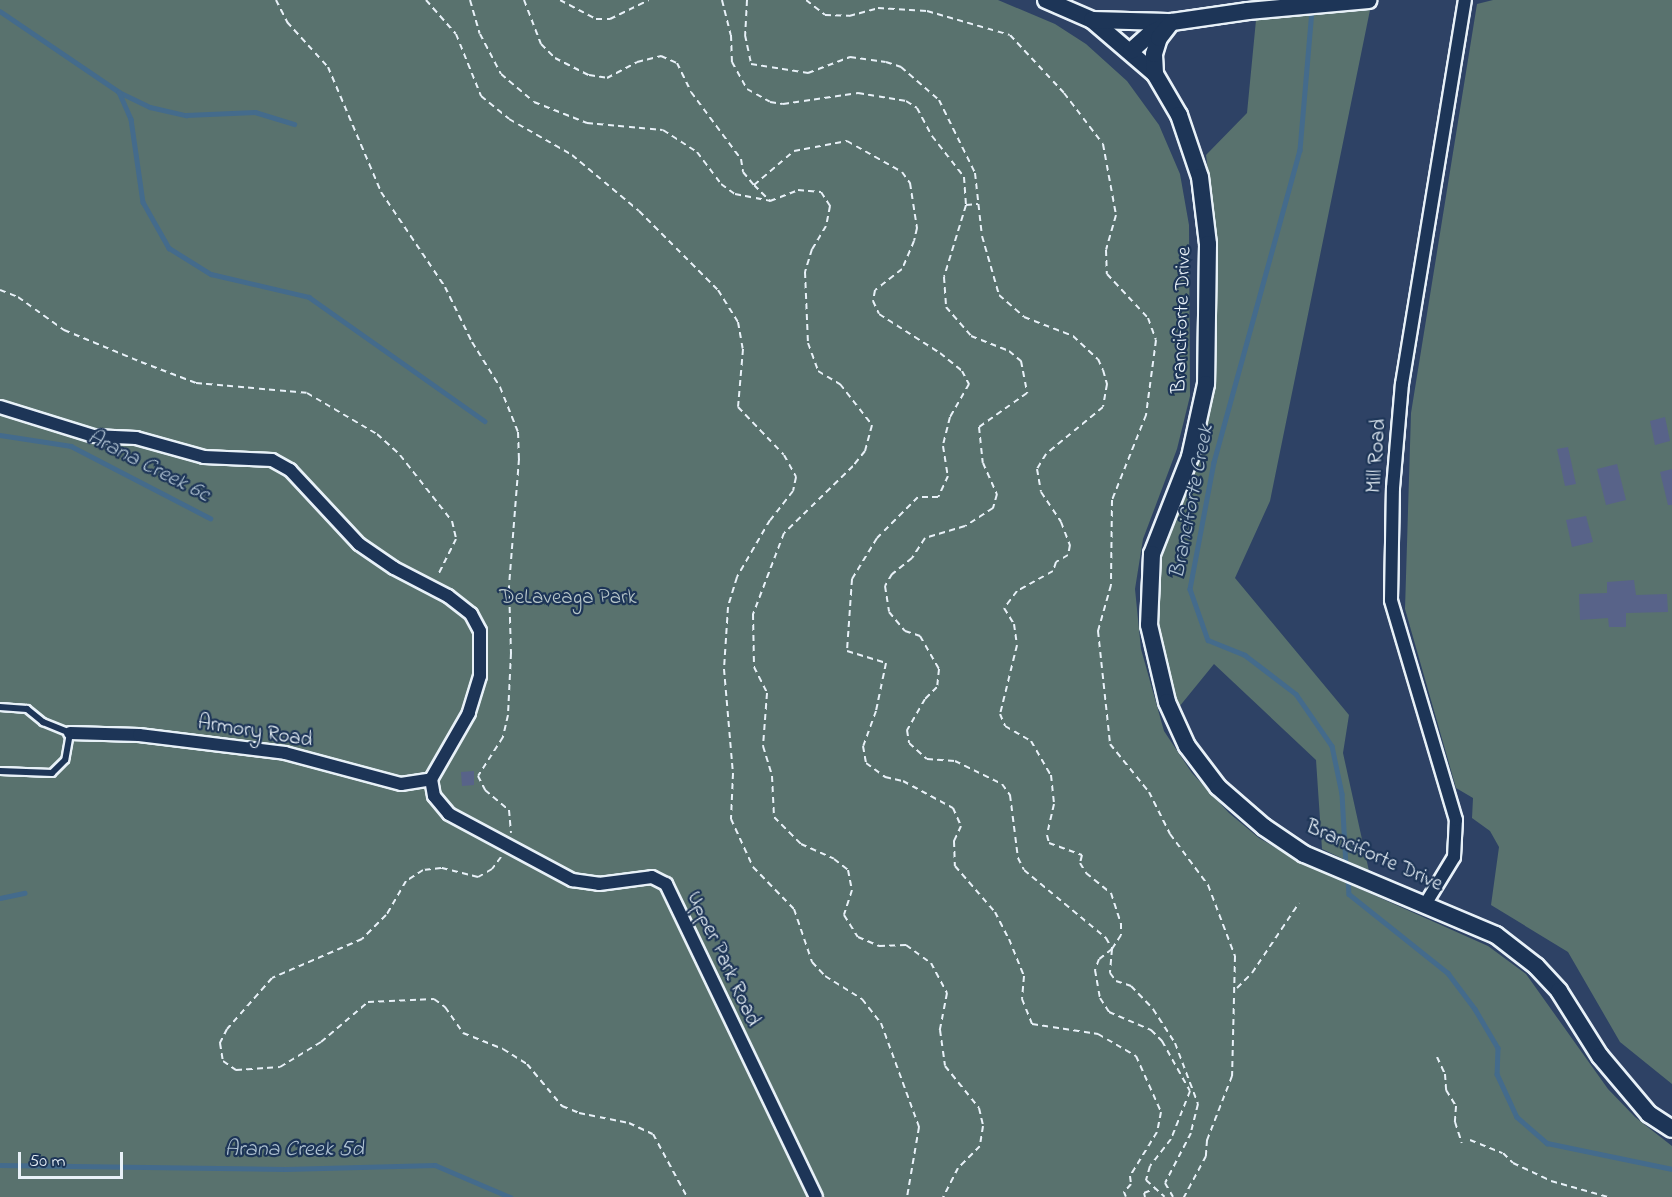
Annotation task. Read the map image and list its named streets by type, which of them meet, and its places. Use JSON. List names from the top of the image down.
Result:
{
  "streets": {
    "street": [
      "Branciforte Drive",
      "Mill Road",
      "Armory Road",
      "Upper Park Road"
    ]
  },
  "crossings": [
    ["Branciforte Drive", "Mill Road"],
    ["Armory Road", "Upper Park Road"]
  ],
  "water": ["Arana Creek 6c", "Branciforte Creek", "Arana Creek 5d"],
  "parks": ["DeLaveaga Park"],
  "scale_bar": "50 m"
}
